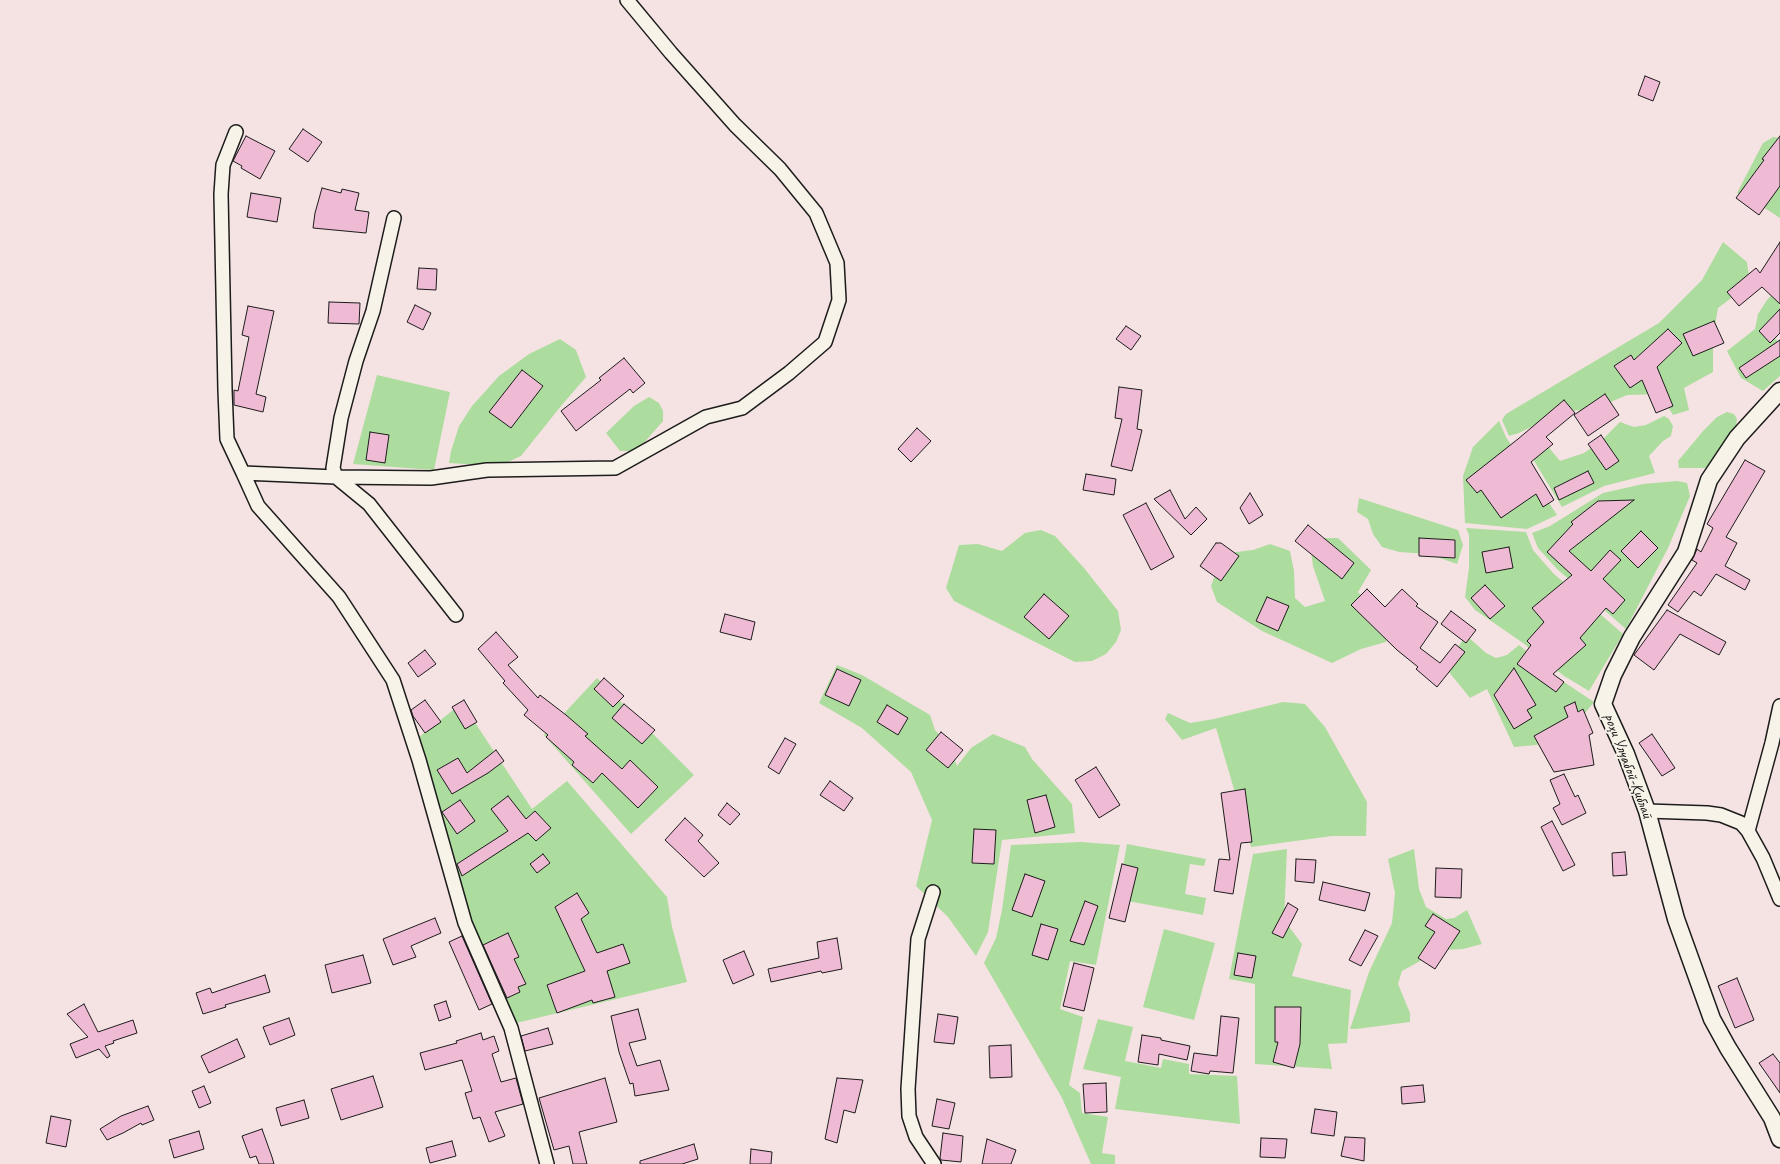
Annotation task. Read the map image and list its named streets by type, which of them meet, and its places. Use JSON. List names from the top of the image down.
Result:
{
  "streets": {
    "street": ["роҳи Улҷабой-Қиблаӣ"]
  }
}
